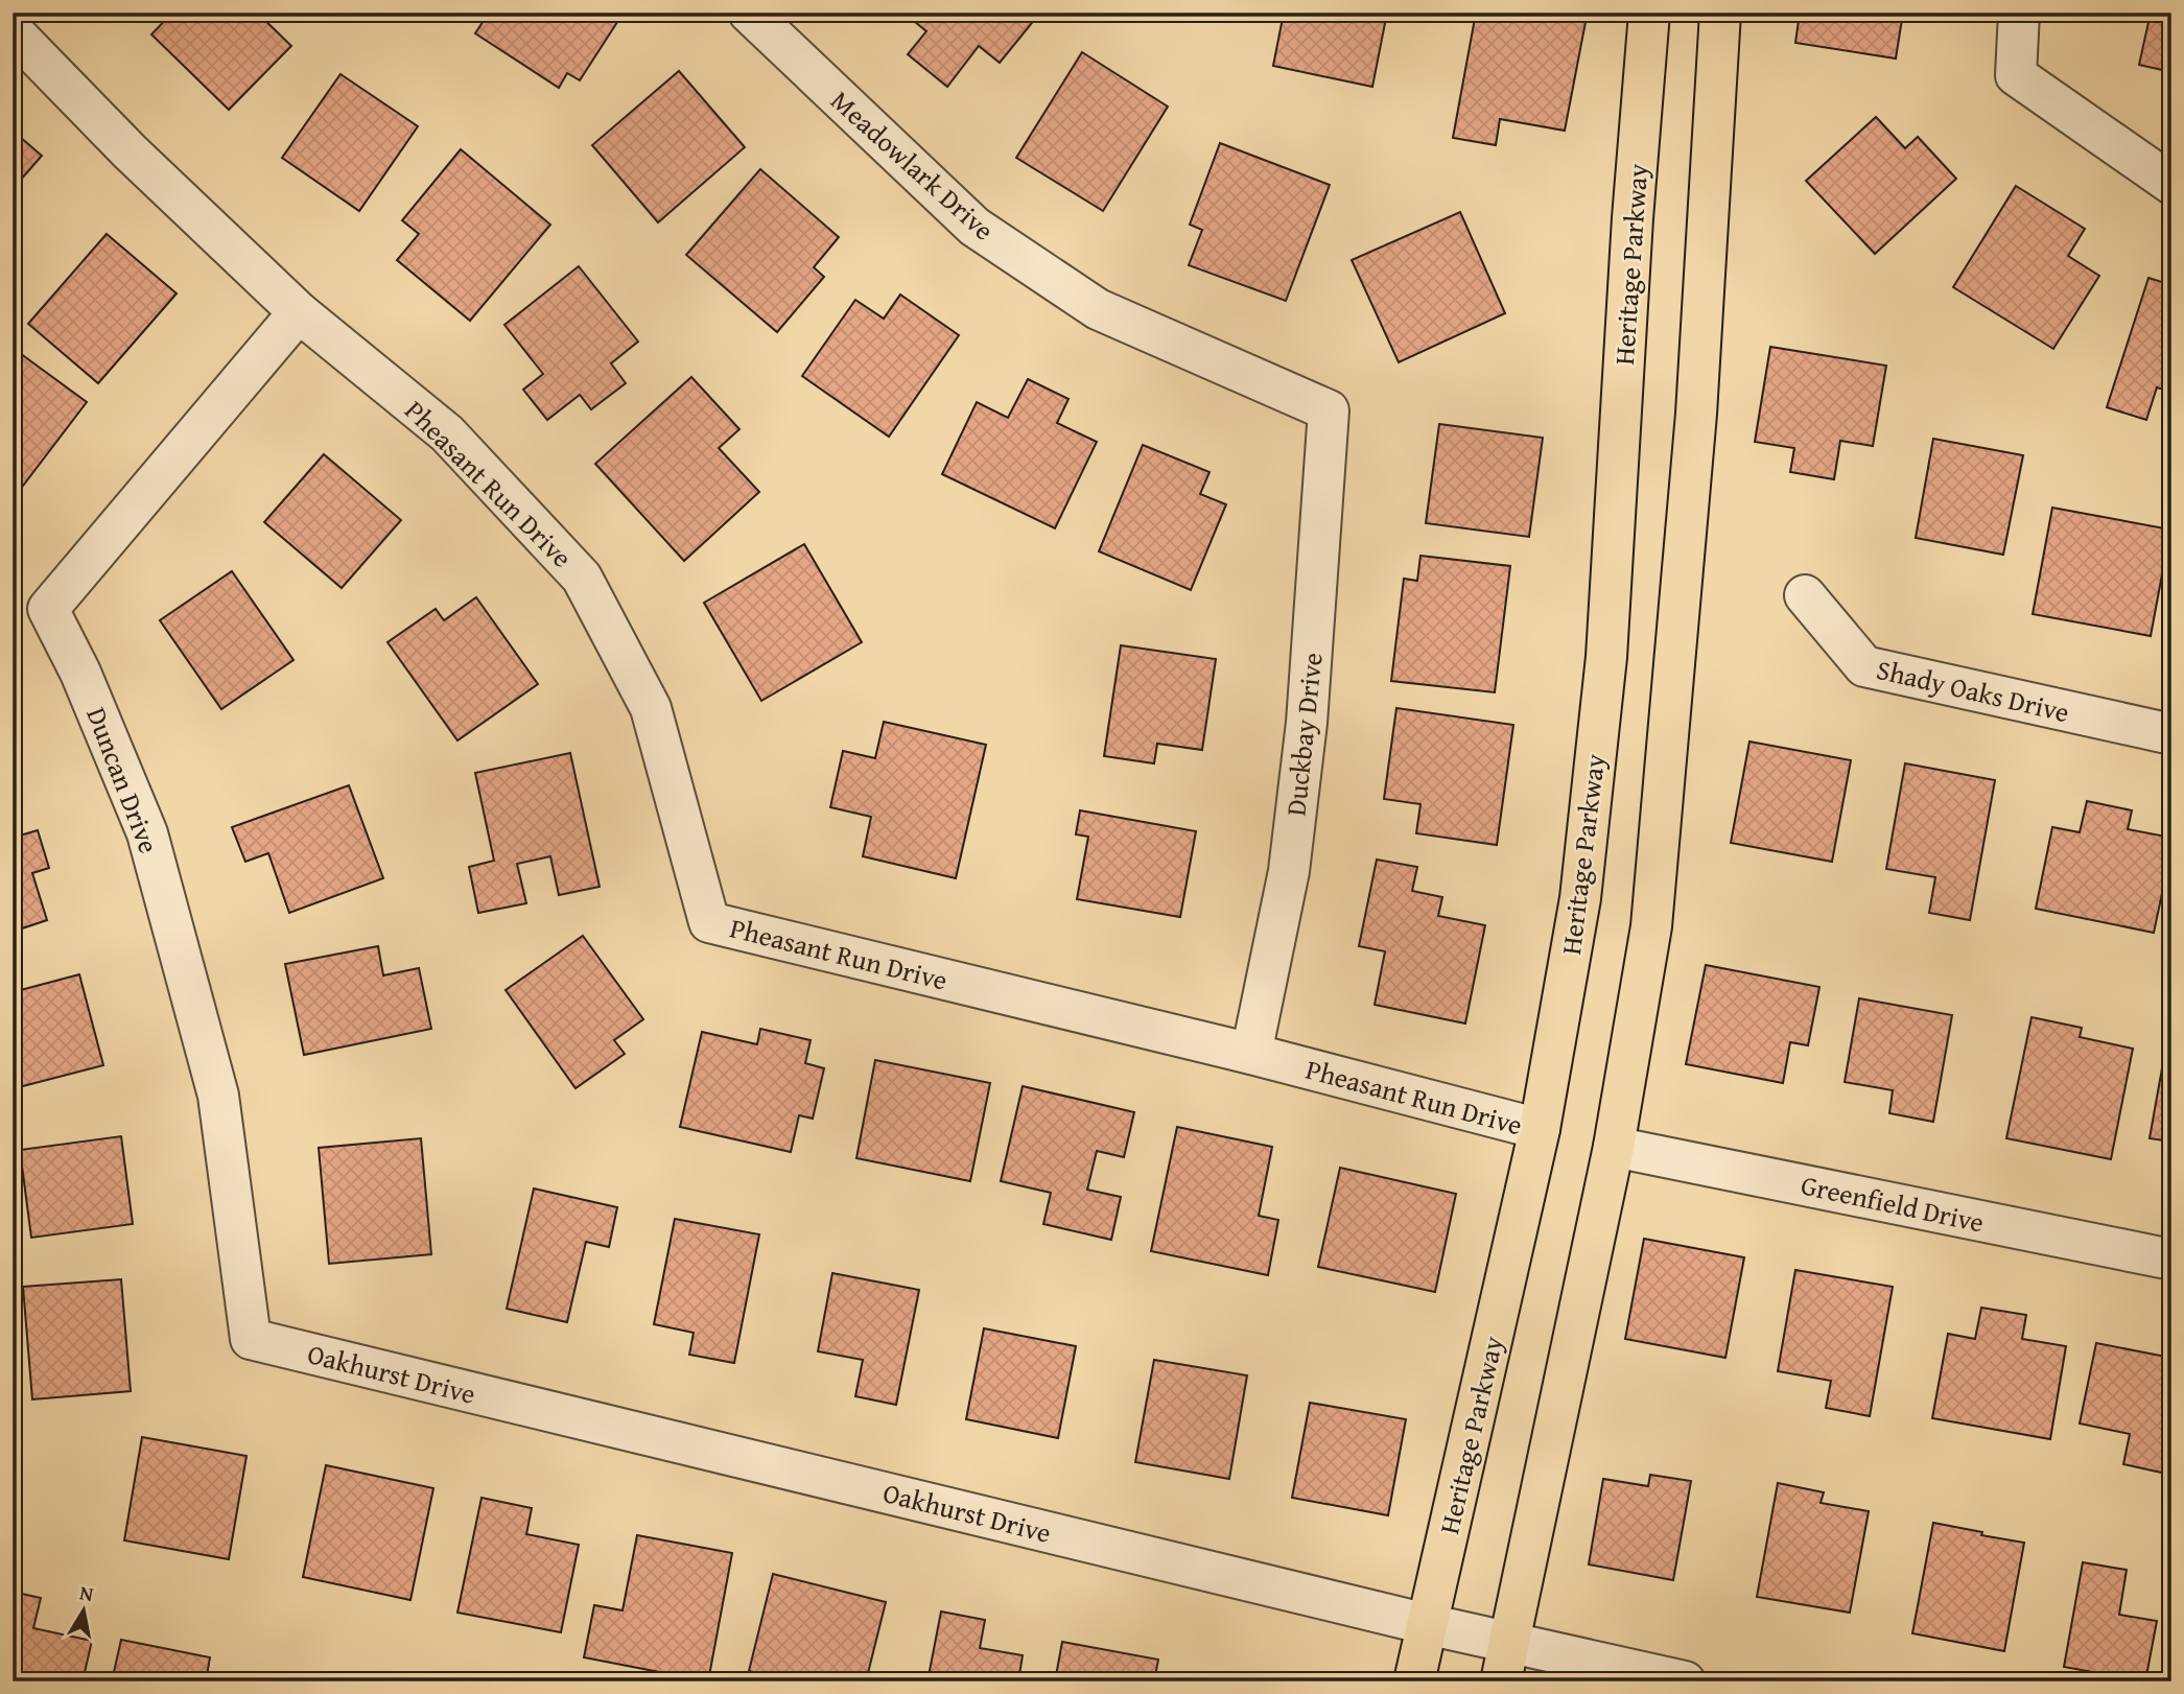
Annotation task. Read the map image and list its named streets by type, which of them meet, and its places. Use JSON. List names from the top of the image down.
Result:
{
  "streets": {
    "main road": ["Heritage Parkway"],
    "street": [
      "Meadowlark Drive",
      "Pheasant Run Drive",
      "Shady Oaks Drive",
      "Duckbay Drive",
      "Duncan Drive",
      "Greenfield Drive",
      "Oakhurst Drive"
    ]
  },
  "crossings": [
    ["Meadowlark Drive", "Duckbay Drive"],
    ["Heritage Parkway", "Pheasant Run Drive"],
    ["Heritage Parkway", "Oakhurst Drive"],
    ["Pheasant Run Drive", "Duckbay Drive"],
    ["Pheasant Run Drive", "Duncan Drive"],
    ["Duncan Drive", "Oakhurst Drive"]
  ],
  "north": "top"
}
